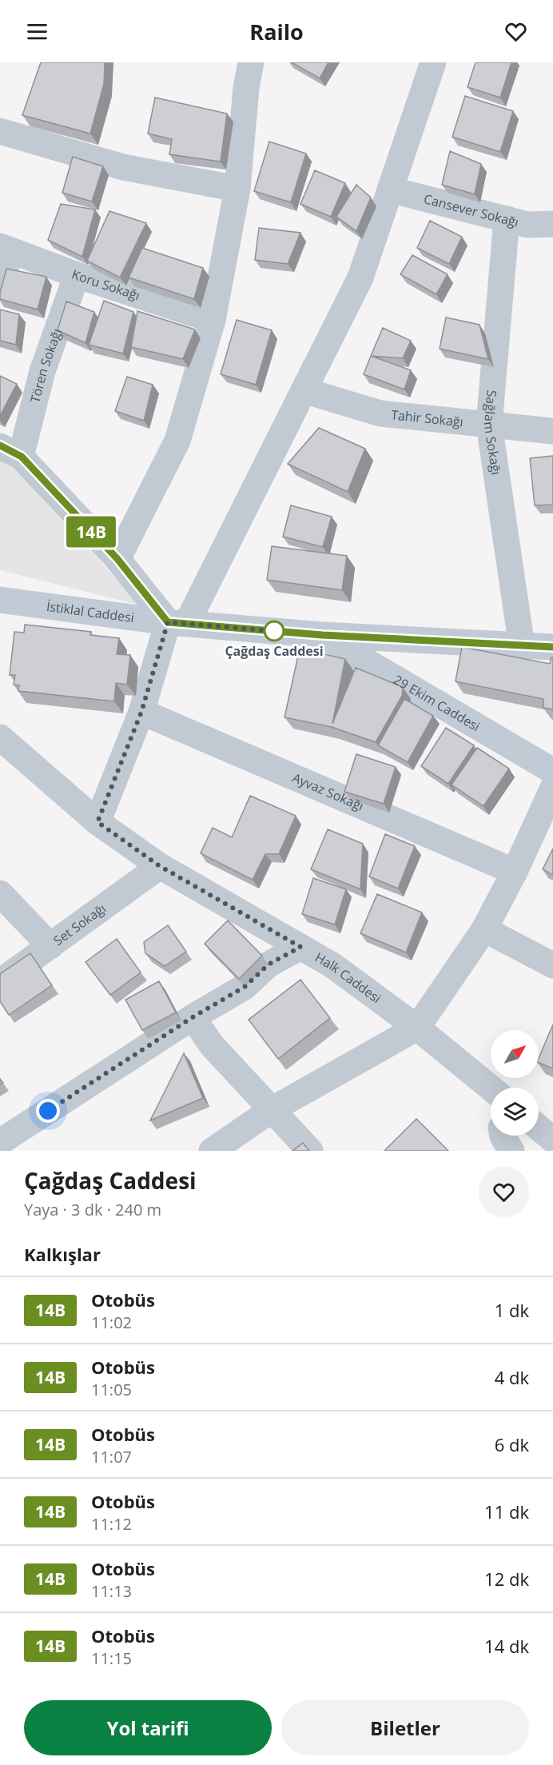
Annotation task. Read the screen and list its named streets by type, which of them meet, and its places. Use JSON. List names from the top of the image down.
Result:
{
  "streets": {
    "street": [
      "Cansever Sokağı",
      "Koru Sokağı",
      "Tören Sokağı",
      "Tahir Sokağı",
      "Sağlam Sokağı",
      "İstiklal Caddesi",
      "29 Ekim Caddesi",
      "Ayvaz Sokağı",
      "Set Sokağı",
      "Halk Caddesi"
    ]
  },
  "crossings": [
    ["Cansever Sokağı", "Sağlam Sokağı"],
    ["Koru Sokağı", "Tören Sokağı"],
    ["Tahir Sokağı", "Sağlam Sokağı"],
    ["Sağlam Sokağı", "İstiklal Caddesi"],
    ["İstiklal Caddesi", "29 Ekim Caddesi"],
    ["Set Sokağı", "Halk Caddesi"]
  ],
  "places": ["Çağdaş Caddesi"],
  "lines": ["bus line 14B"],
  "north": "top right",
  "page": {
    "header": "Railo",
    "on_map": "14B",
    "heading": [
      ["Çağdaş Caddesi", "Yaya · 3 dk · 240 m"],
      "Kalkışlar"
    ],
    "list": [
      {
        "mark": "14B",
        "name": "Otobüs",
        "note": "11:02",
        "value": "1 dk"
      },
      {
        "mark": "14B",
        "name": "Otobüs",
        "note": "11:05",
        "value": "4 dk"
      },
      {
        "mark": "14B",
        "name": "Otobüs",
        "note": "11:07",
        "value": "6 dk"
      },
      {
        "mark": "14B",
        "name": "Otobüs",
        "note": "11:12",
        "value": "11 dk"
      },
      {
        "mark": "14B",
        "name": "Otobüs",
        "note": "11:13",
        "value": "12 dk"
      },
      {
        "mark": "14B",
        "name": "Otobüs",
        "note": "11:15",
        "value": "14 dk"
      }
    ],
    "buttons": ["Yol tarifi", "Biletler"]
  }
}
